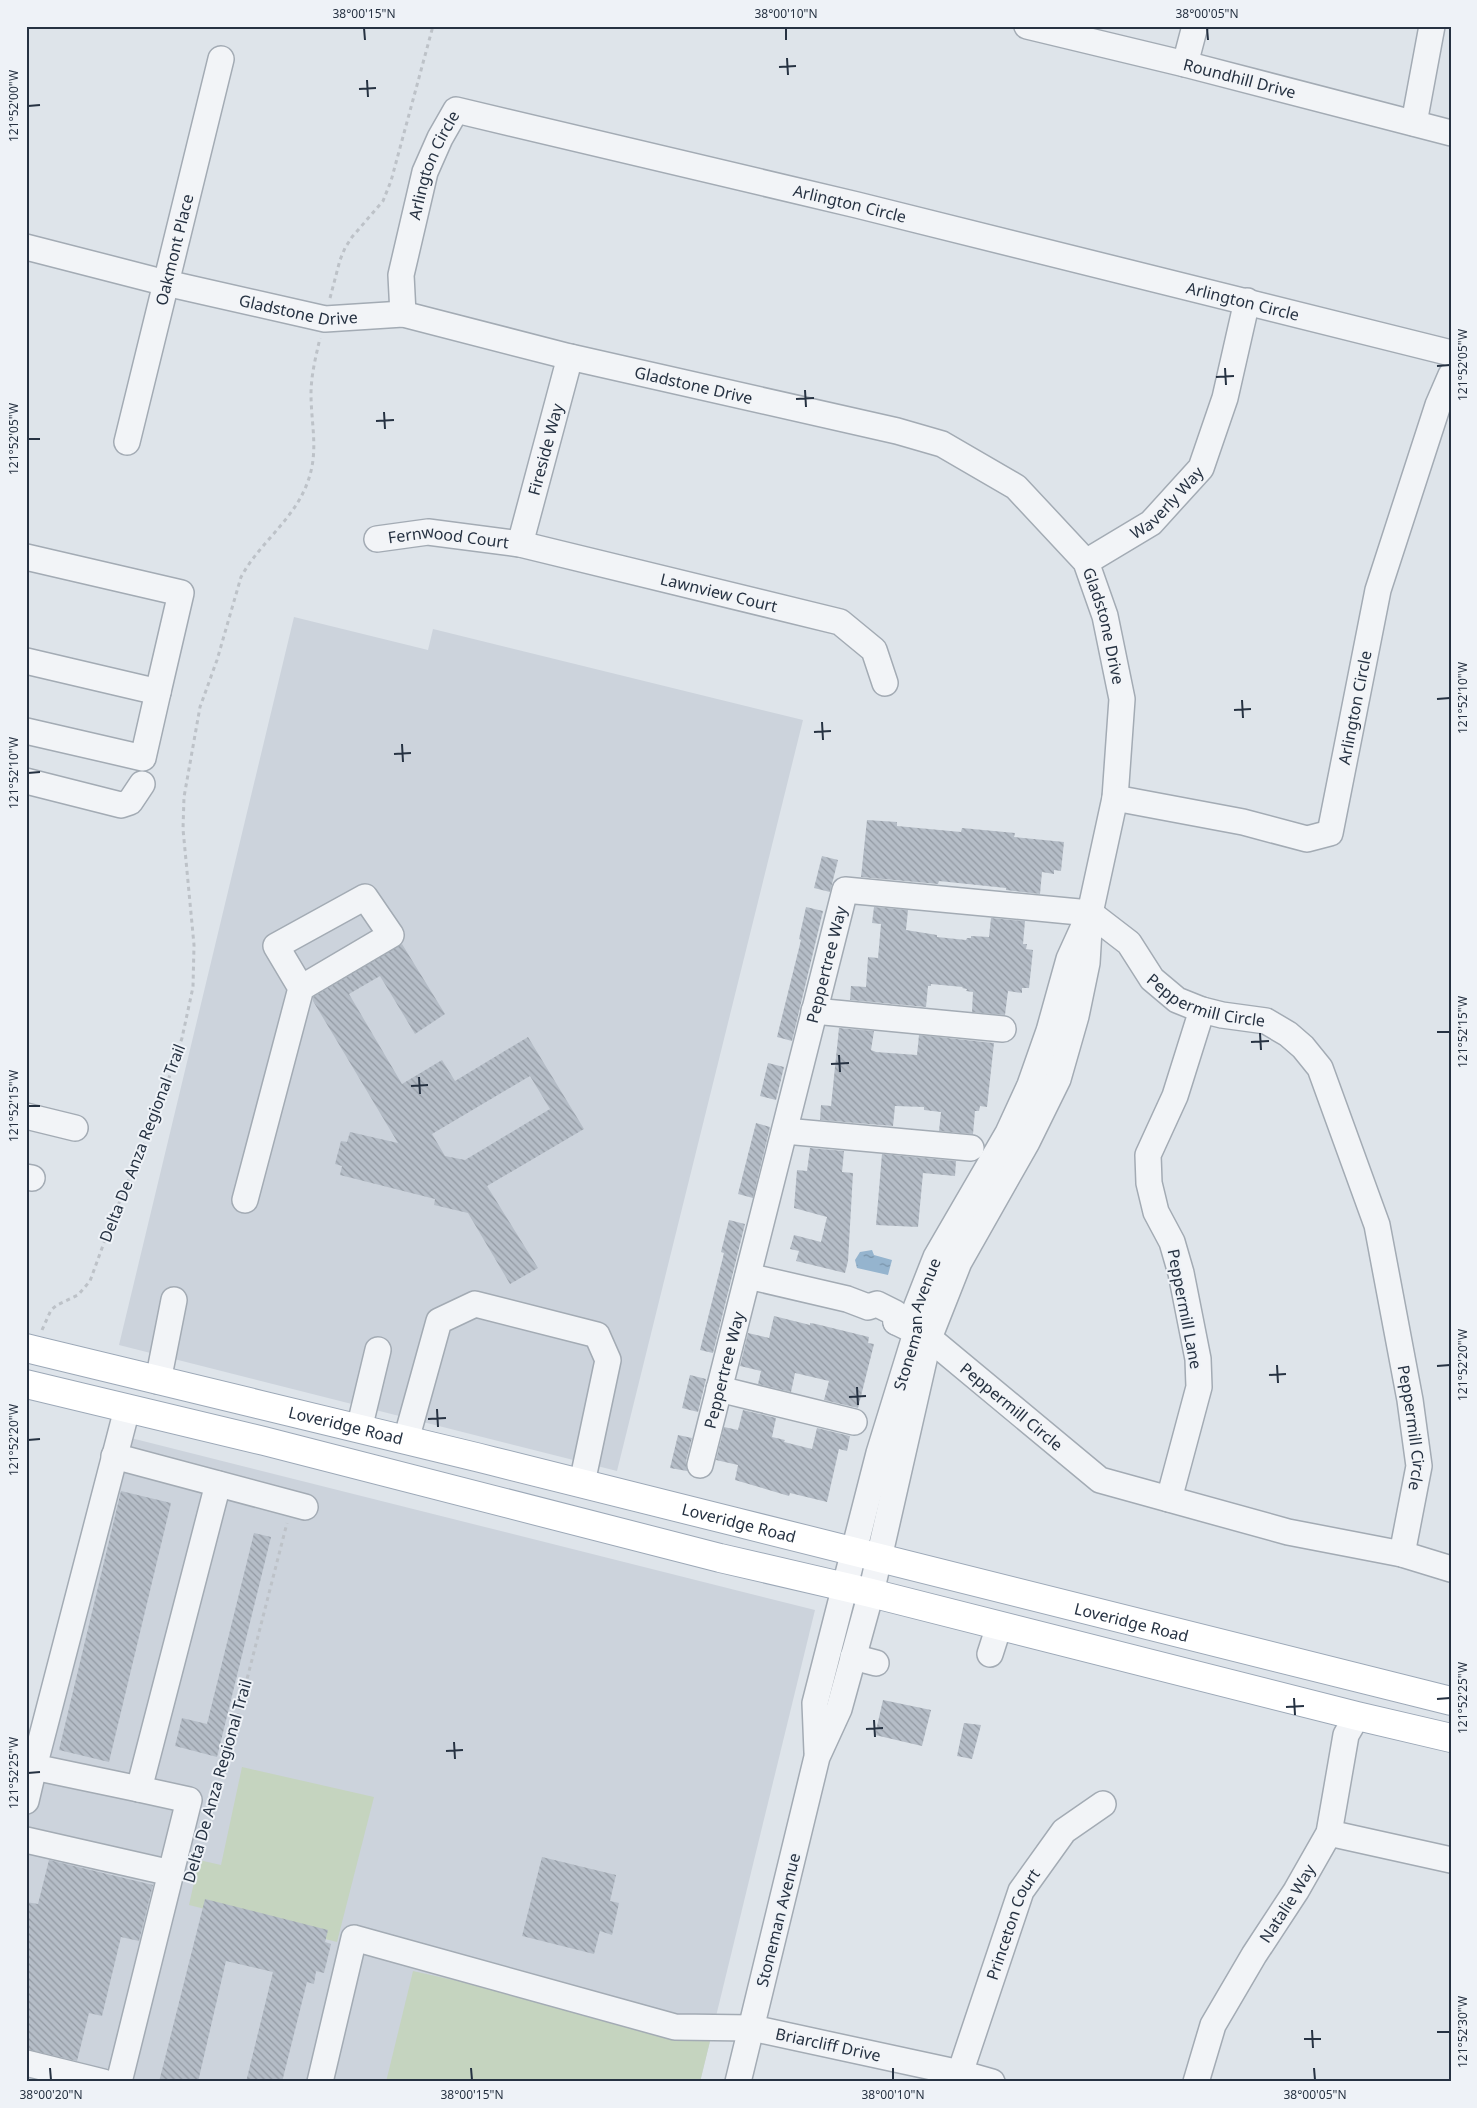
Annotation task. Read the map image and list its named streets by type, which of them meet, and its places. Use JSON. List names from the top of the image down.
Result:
{
  "streets": {
    "main road": ["Loveridge Road"],
    "street": [
      "Roundhill Drive",
      "Arlington Circle",
      "Oakmont Place",
      "Gladstone Drive",
      "Fireside Way",
      "Waverly Way",
      "Fernwood Court",
      "Lawnview Court",
      "Peppertree Way",
      "Peppermill Circle",
      "Peppermill Lane",
      "Stoneman Avenue",
      "Natalie Way",
      "Princeton Court",
      "Briarcliff Drive"
    ],
    "path": ["Delta De Anza Regional Trail"]
  },
  "crossings": [
    ["Arlington Circle", "Gladstone Drive"],
    ["Arlington Circle", "Waverly Way"],
    ["Arlington Circle", "Stoneman Avenue"],
    ["Oakmont Place", "Gladstone Drive"],
    ["Gladstone Drive", "Fireside Way"],
    ["Gladstone Drive", "Waverly Way"],
    ["Gladstone Drive", "Delta De Anza Regional Trail"],
    ["Gladstone Drive", "Stoneman Avenue"],
    ["Fireside Way", "Fernwood Court"],
    ["Fireside Way", "Lawnview Court"],
    ["Fernwood Court", "Lawnview Court"],
    ["Peppertree Way", "Peppermill Circle"],
    ["Peppertree Way", "Stoneman Avenue"],
    ["Peppermill Circle", "Peppermill Lane"],
    ["Peppermill Circle", "Stoneman Avenue"],
    ["Delta De Anza Regional Trail", "Loveridge Road"],
    ["Stoneman Avenue", "Loveridge Road"],
    ["Stoneman Avenue", "Briarcliff Drive"],
    ["Loveridge Road", "Natalie Way"],
    ["Princeton Court", "Briarcliff Drive"]
  ],
  "coordinates": [
    "38°00'15\"N",
    "38°00'10\"N",
    "38°00'05\"N",
    "121°52'00\"W",
    "121°52'05\"W",
    "121°52'10\"W",
    "121°52'15\"W",
    "121°52'20\"W",
    "121°52'25\"W",
    "121°52'30\"W",
    "38°00'20\"N"
  ]
}
